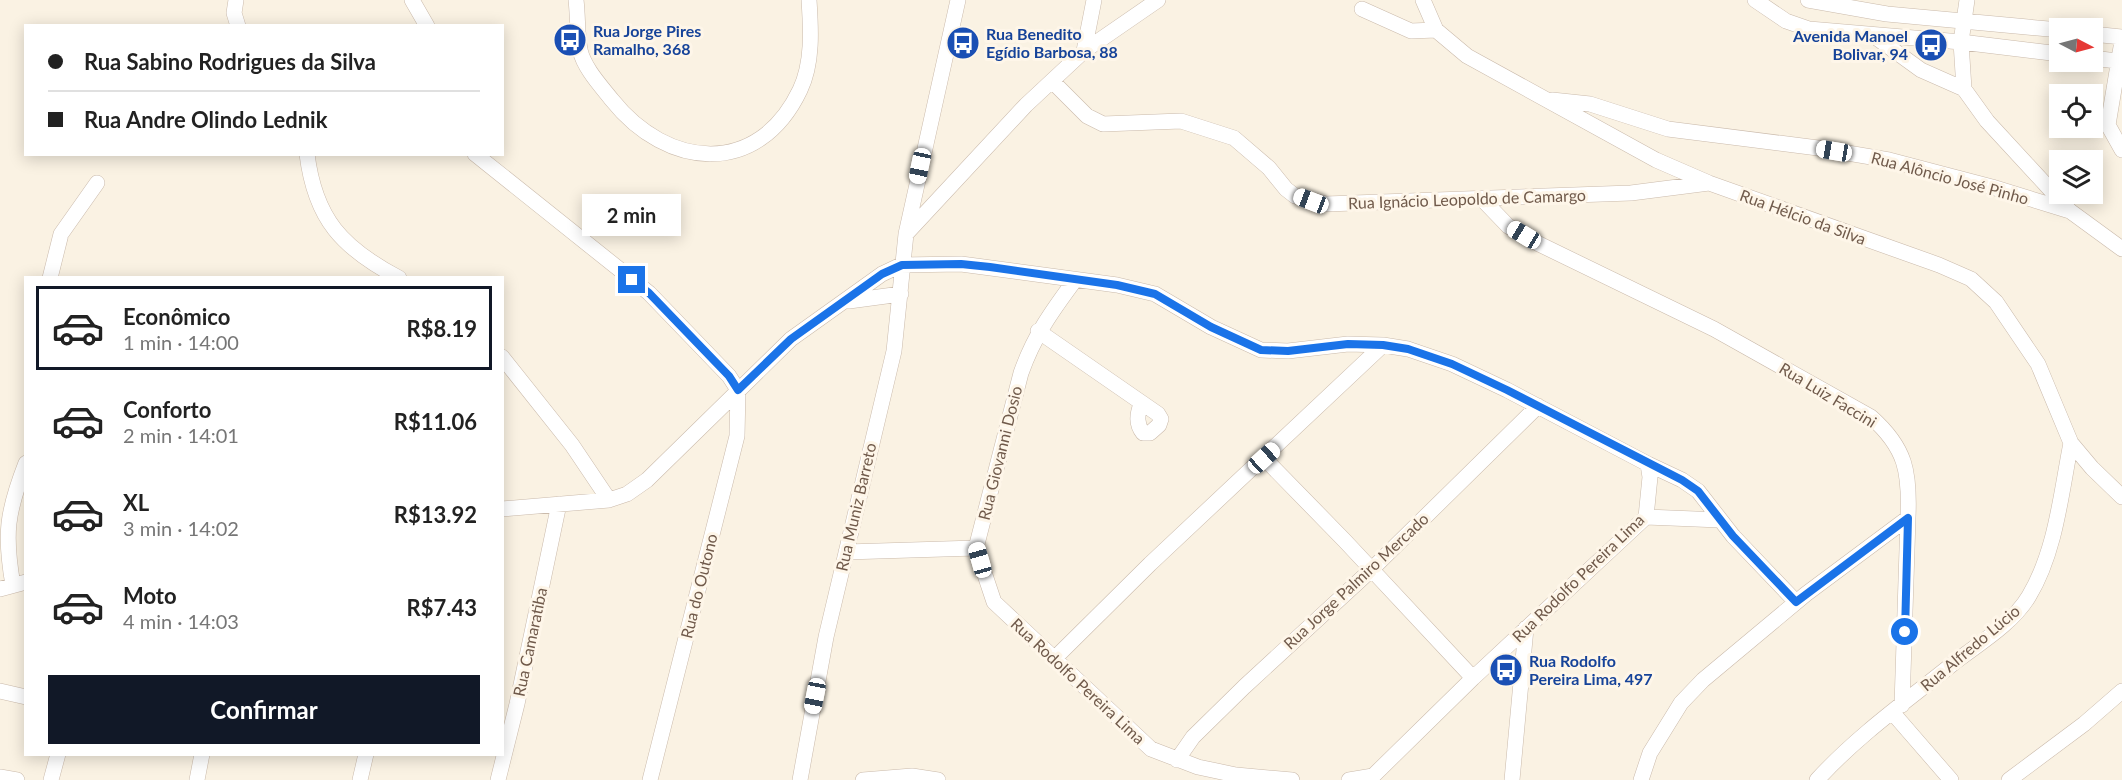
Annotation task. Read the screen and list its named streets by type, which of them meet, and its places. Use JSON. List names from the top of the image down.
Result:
{
  "streets": {
    "street": [
      "Rua Alôncio José Pinho",
      "Rua Ignácio Leopoldo de Camargo",
      "Rua Hélcio da Silva",
      "Rua Luiz Faccini",
      "Rua Giovanni Dosio",
      "Rua Muniz Barreto",
      "Rua Rodolfo Pereira Lima",
      "Rua Jorge Palmiro Mercado",
      "Rua do Outono",
      "Rua Camaratiba",
      "Rua Alfredo Lúcio"
    ]
  },
  "crossings": [
    ["Rua Alôncio José Pinho", "Rua Hélcio da Silva"],
    ["Rua Ignácio Leopoldo de Camargo", "Rua Hélcio da Silva"],
    ["Rua Ignácio Leopoldo de Camargo", "Rua Luiz Faccini"],
    ["Rua Hélcio da Silva", "Rua Alfredo Lúcio"],
    ["Rua Luiz Faccini", "Rua Alfredo Lúcio"],
    ["Rua Giovanni Dosio", "Rua Rodolfo Pereira Lima"],
    ["Rua Rodolfo Pereira Lima", "Rua Jorge Palmiro Mercado"]
  ],
  "places": {
    "bus stop": [
      "Rua Jorge Pires Ramalho, 368",
      "Rua Benedito Egídio Barbosa, 88",
      "Avenida Manoel Bolivar, 94",
      "Rua Rodolfo Pereira Lima, 497"
    ]
  },
  "north": "right",
  "page": {
    "banner": ["Rua Sabino Rodrigues da Silva", "Rua Andre Olindo Lednik"],
    "bubble": "2 min",
    "list": [
      {
        "name": "Econômico",
        "note": "1 min · 14:00",
        "value": "R$8.19"
      },
      {
        "name": "Conforto",
        "note": "2 min · 14:01",
        "value": "R$11.06"
      },
      {
        "name": "XL",
        "note": "3 min · 14:02",
        "value": "R$13.92"
      },
      {
        "name": "Moto",
        "note": "4 min · 14:03",
        "value": "R$7.43"
      }
    ],
    "buttons": "Confirmar"
  }
}
